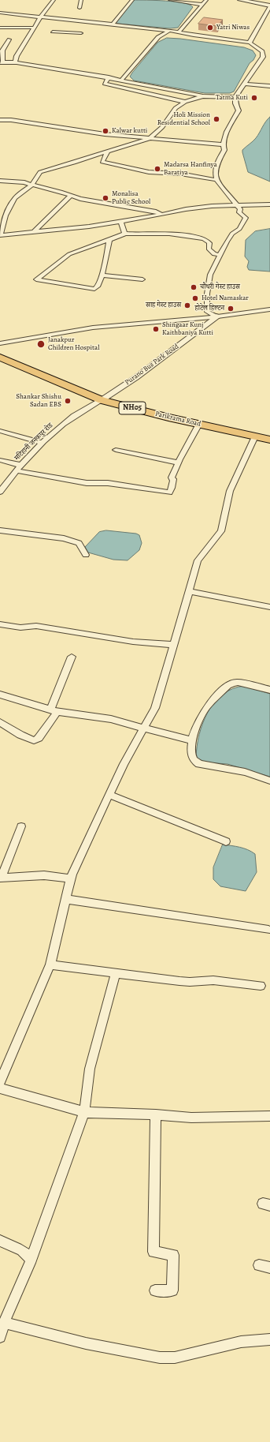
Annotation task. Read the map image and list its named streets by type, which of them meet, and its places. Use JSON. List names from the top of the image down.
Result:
{
  "streets": {
    "main road": ["NH05", "Parikrama Road"],
    "street": ["Purano Bus Park Road", "मटिहानी जनकपुर रोड"]
  },
  "crossings": [
    ["Purano Bus Park Road", "Parikrama Road"],
    ["Purano Bus Park Road", "मटिहानी जनकपुर रोड"],
    ["Parikrama Road", "मटिहानी जनकपुर रोड"]
  ],
  "places": [
    "Yatri Niwas",
    "Tatma Kuti",
    "Holi Mission Residential School",
    "Kalwar kutti",
    "Madarsa Hanfinya Baratiya",
    "Monalisa Public School",
    "चौधरी गेस्ट हाउस",
    "Hotel Namaskar",
    "साह गेस्ट हाउस",
    "होटेल हिल्टन",
    "Shingaar Kunj Kaithbaniya Kutti",
    "Janakpur Children Hospital",
    "Shankar Shishu Sadan EBS"
  ]
}
